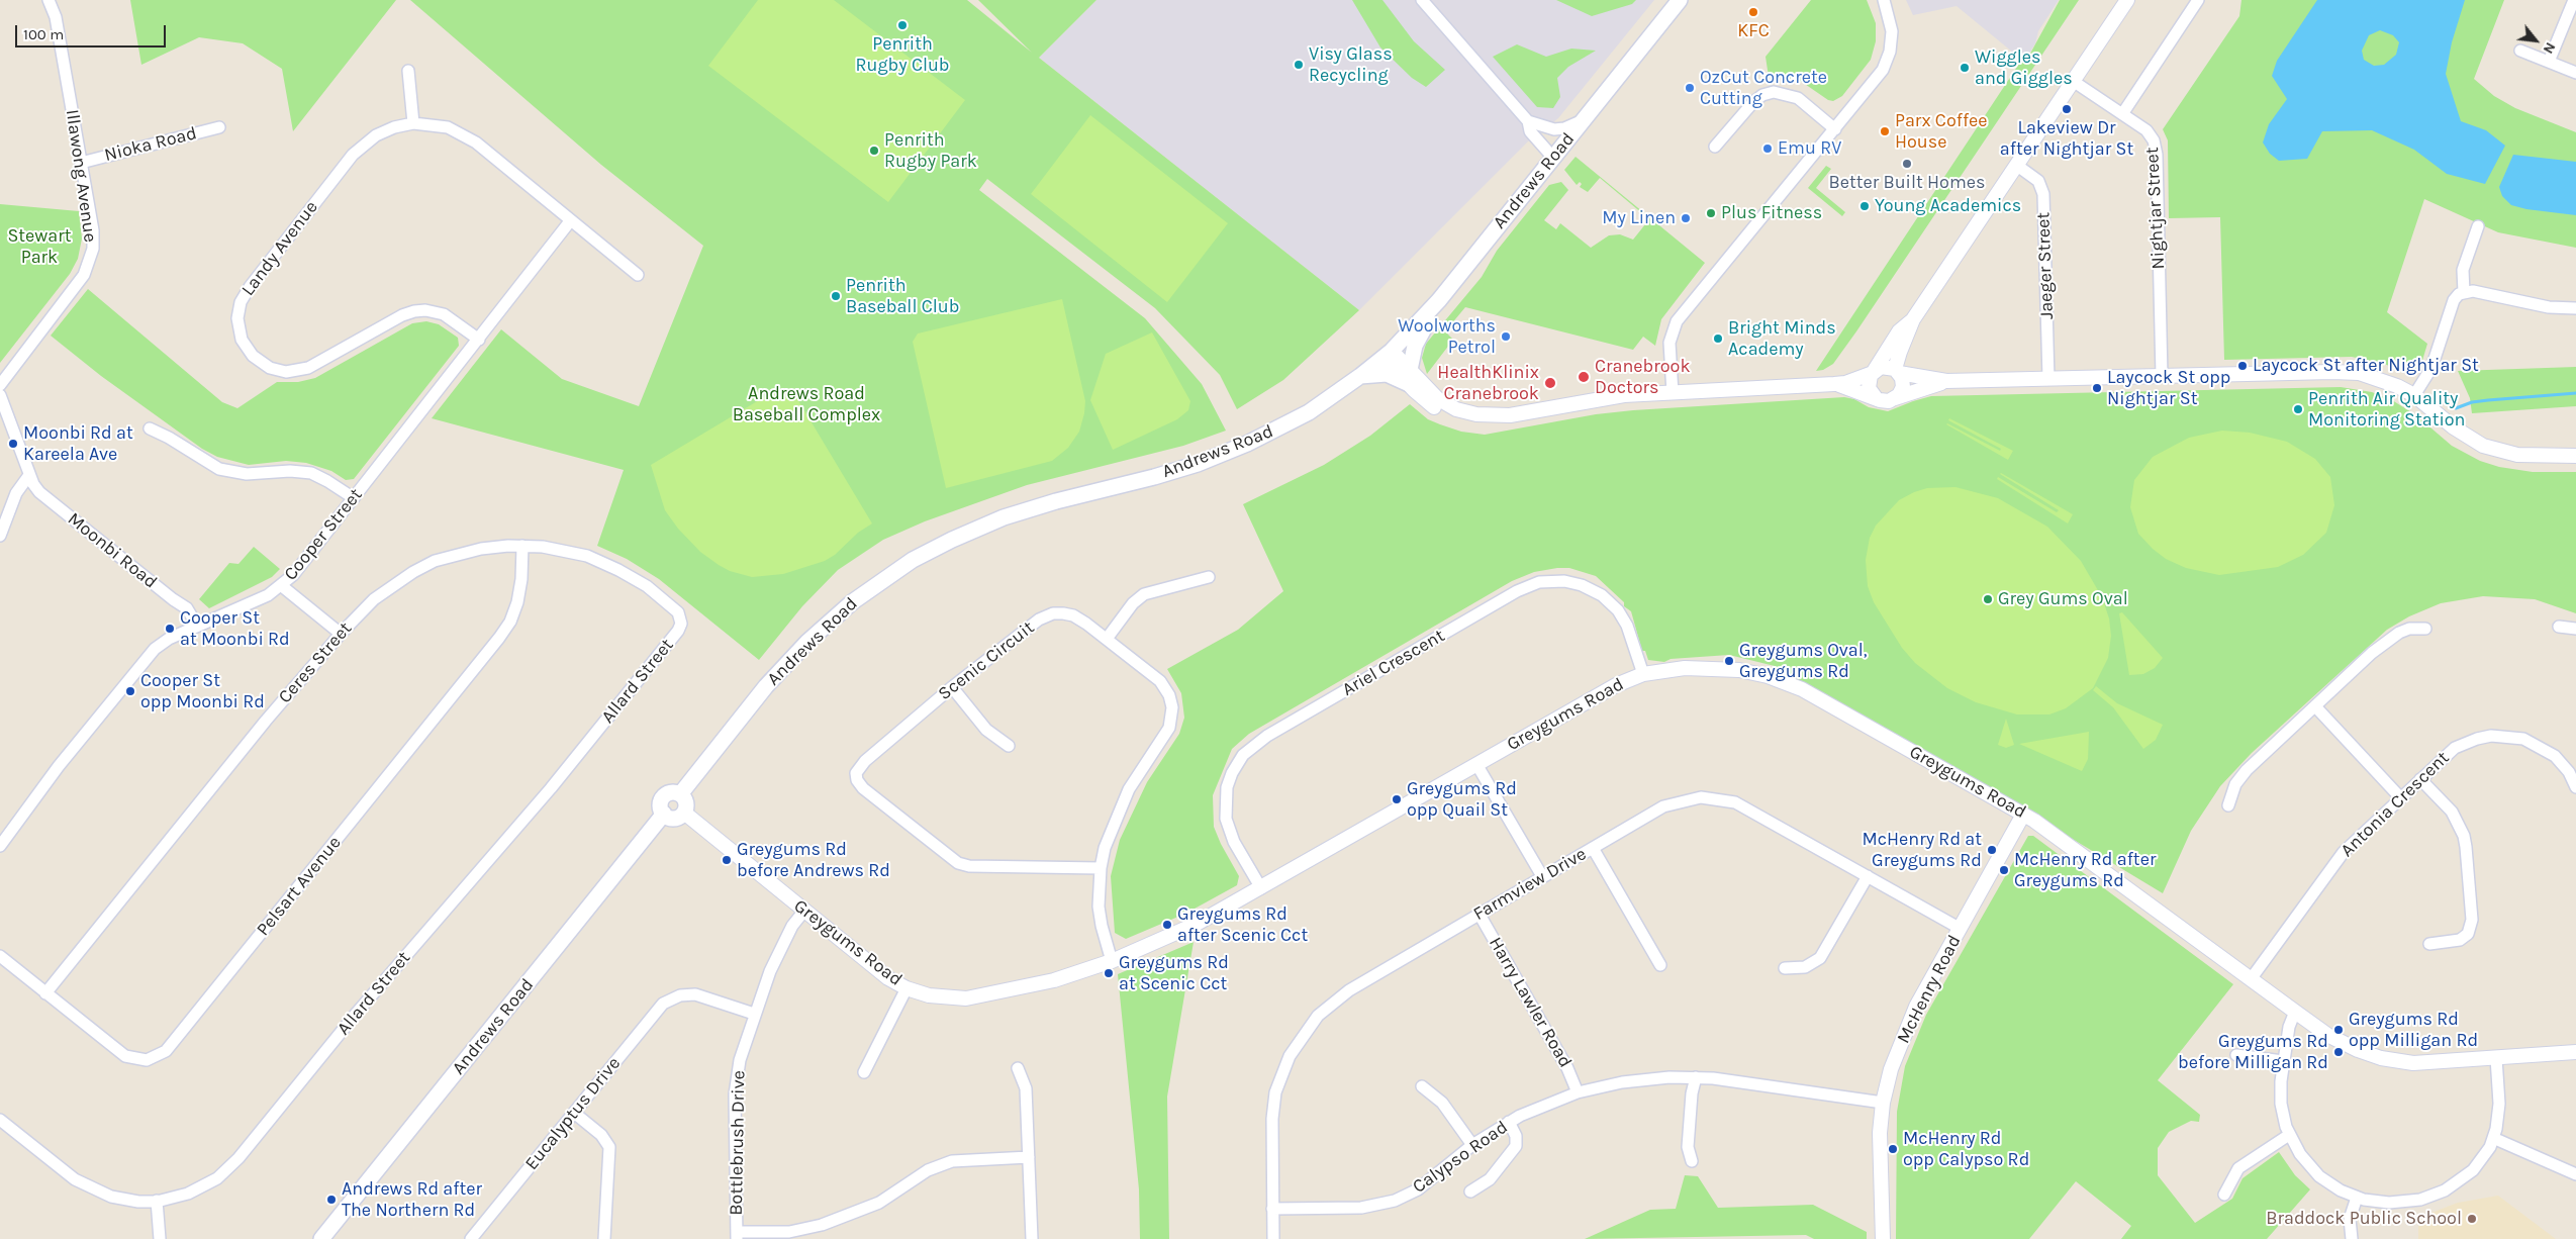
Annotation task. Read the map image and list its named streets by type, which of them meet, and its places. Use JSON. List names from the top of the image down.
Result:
{
  "streets": {
    "main road": ["Andrews Road"],
    "street": [
      "Nioka Road",
      "Illawong Avenue",
      "Nightjar Street",
      "Landy Avenue",
      "Jaeger Street",
      "Cooper Street",
      "Moonbi Road",
      "Scenic Circuit",
      "Ceres Street",
      "Ariel Crescent",
      "Allard Street",
      "Greygums Road",
      "Antonia Crescent",
      "Farmview Drive",
      "Pelsart Avenue",
      "McHenry Road",
      "Harry Lawler Road",
      "Eucalyptus Drive",
      "Bottlebrush Drive",
      "Calypso Road"
    ]
  },
  "crossings": [
    ["Nioka Road", "Illawong Avenue"],
    ["Andrews Road", "Greygums Road"],
    ["Landy Avenue", "Cooper Street"],
    ["Cooper Street", "Moonbi Road"],
    ["Scenic Circuit", "Greygums Road"],
    ["Ceres Street", "Allard Street"],
    ["Ceres Street", "Pelsart Avenue"],
    ["Ariel Crescent", "Greygums Road"],
    ["Greygums Road", "Antonia Crescent"],
    ["Greygums Road", "McHenry Road"],
    ["Greygums Road", "Bottlebrush Drive"],
    ["Farmview Drive", "McHenry Road"],
    ["Farmview Drive", "Harry Lawler Road"],
    ["Farmview Drive", "Calypso Road"],
    ["McHenry Road", "Calypso Road"],
    ["Harry Lawler Road", "Calypso Road"],
    ["Eucalyptus Drive", "Bottlebrush Drive"]
  ],
  "parks": ["Stewart Park", "Andrews Road Baseball Complex"],
  "places": [
    "KFC",
    "Penrith Rugby Club",
    "Visy Glass Recycling",
    "Wiggles and Giggles",
    "OzCut Concrete Cutting",
    "Lakeview Dr after Nightjar St",
    "Parx Coffee House",
    "Emu RV",
    "Penrith Rugby Park",
    "Better Built Homes",
    "Young Academics",
    "Plus Fitness",
    "My Linen",
    "Penrith Baseball Club",
    "Woolworths Petrol",
    "Bright Minds Academy",
    "Laycock St after Nightjar St",
    "Cranebrook Doctors",
    "HealthKlinix Cranebrook",
    "Laycock St opp Nightjar St",
    "Penrith Air Quality Monitoring Station",
    "Moonbi Rd at Kareela Ave",
    "Grey Gums Oval",
    "Cooper St at Moonbi Rd",
    "Greygums Oval, Greygums Rd",
    "Cooper St opp Moonbi Rd",
    "Greygums Rd opp Quail St",
    "McHenry Rd at Greygums Rd",
    "Greygums Rd before Andrews Rd",
    "McHenry Rd after Greygums Rd",
    "Greygums Rd after Scenic Cct",
    "Greygums Rd at Scenic Cct",
    "Greygums Rd opp Milligan Rd",
    "Greygums Rd before Milligan Rd",
    "McHenry Rd opp Calypso Rd",
    "Andrews Rd after The Northern Rd",
    "Braddock Public School"
  ],
  "scale_bar": "100 m",
  "north": "bottom right"
}
